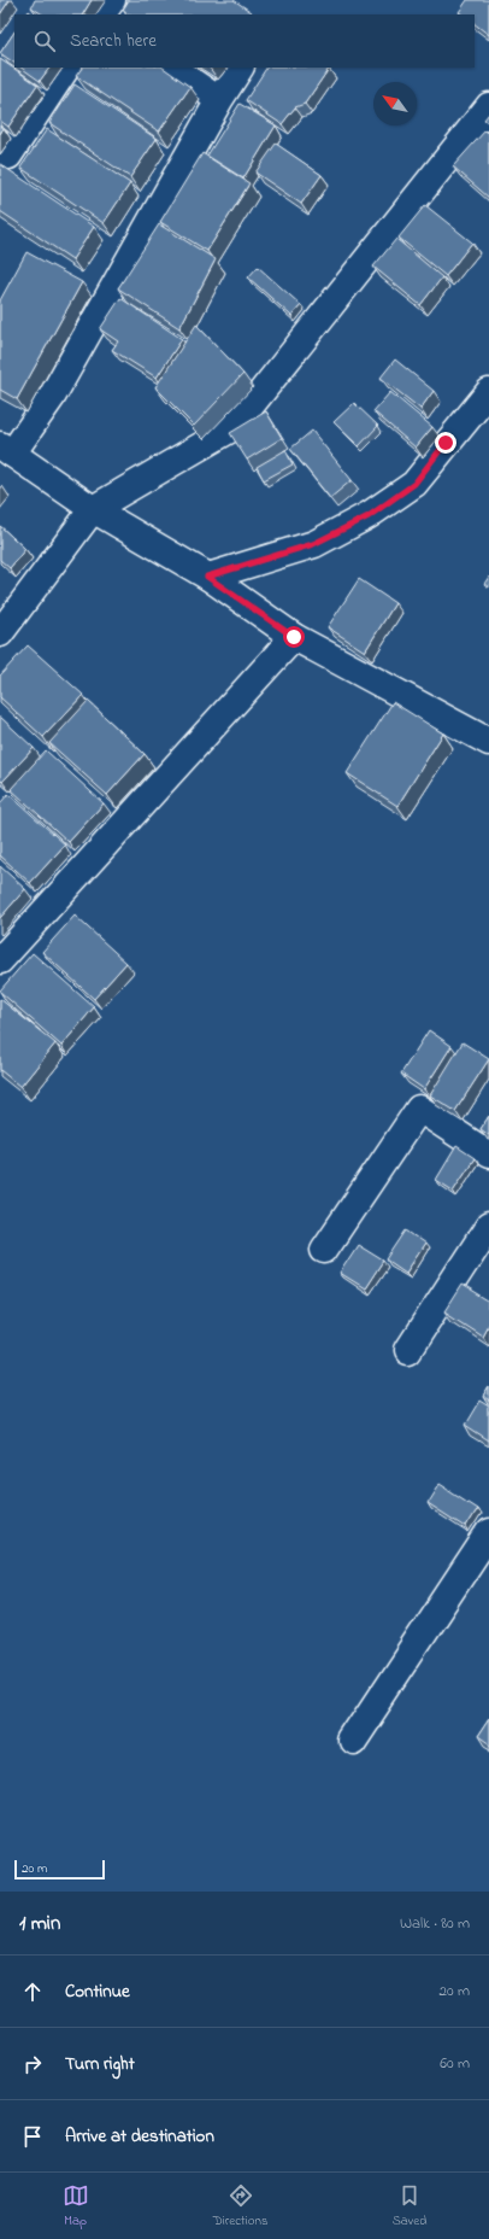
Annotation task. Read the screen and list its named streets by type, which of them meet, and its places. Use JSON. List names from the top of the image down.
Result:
{
  "scale_bar": "20 m",
  "north": "top left",
  "page": {
    "search": "Search here",
    "scale": "20 m",
    "heading": ["1 min", "Walk · 80 m"],
    "list": [
      ["Continue", "20 m"],
      ["Turn right", "60 m"],
      "Arrive at destination"
    ],
    "nav": ["Map", "Directions", "Saved"]
  }
}
